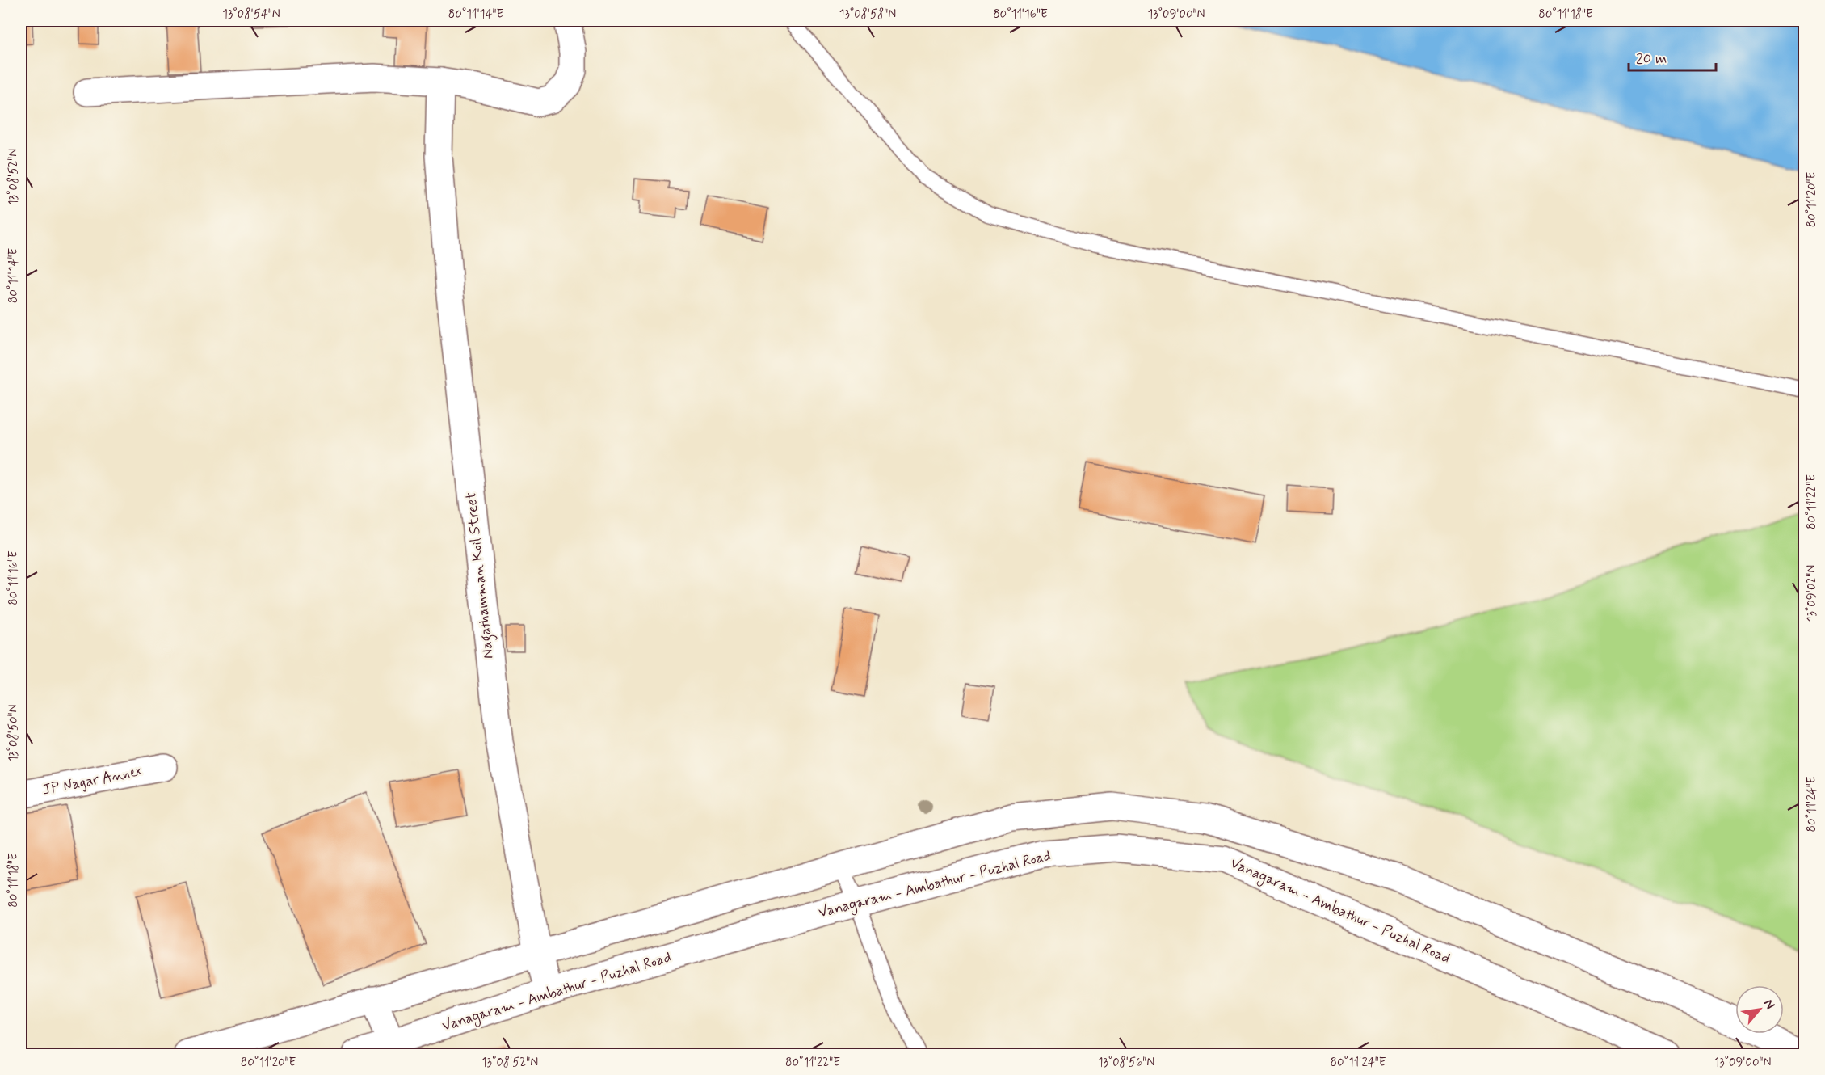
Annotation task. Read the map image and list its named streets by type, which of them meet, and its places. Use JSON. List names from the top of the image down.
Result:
{
  "streets": {
    "main road": ["Nagathamman Koil Street", "JP Nagar Annex", "Vanagaram - Ambathur - Puzhal Road"]
  },
  "crossings": [
    ["Nagathamman Koil Street", "Vanagaram - Ambathur - Puzhal Road"]
  ],
  "scale_bar": "20 m",
  "north": "top right",
  "coordinates": [
    "13°08'54\"N",
    "80°11'14\"E",
    "13°08'58\"N",
    "80°11'16\"E",
    "13°09'00\"N",
    "80°11'18\"E",
    "13°08'52\"N",
    "80°11'20\"E",
    "80°11'22\"E",
    "13°09'02\"N",
    "13°08'50\"N",
    "80°11'24\"E",
    "13°08'56\"N"
  ]
}
